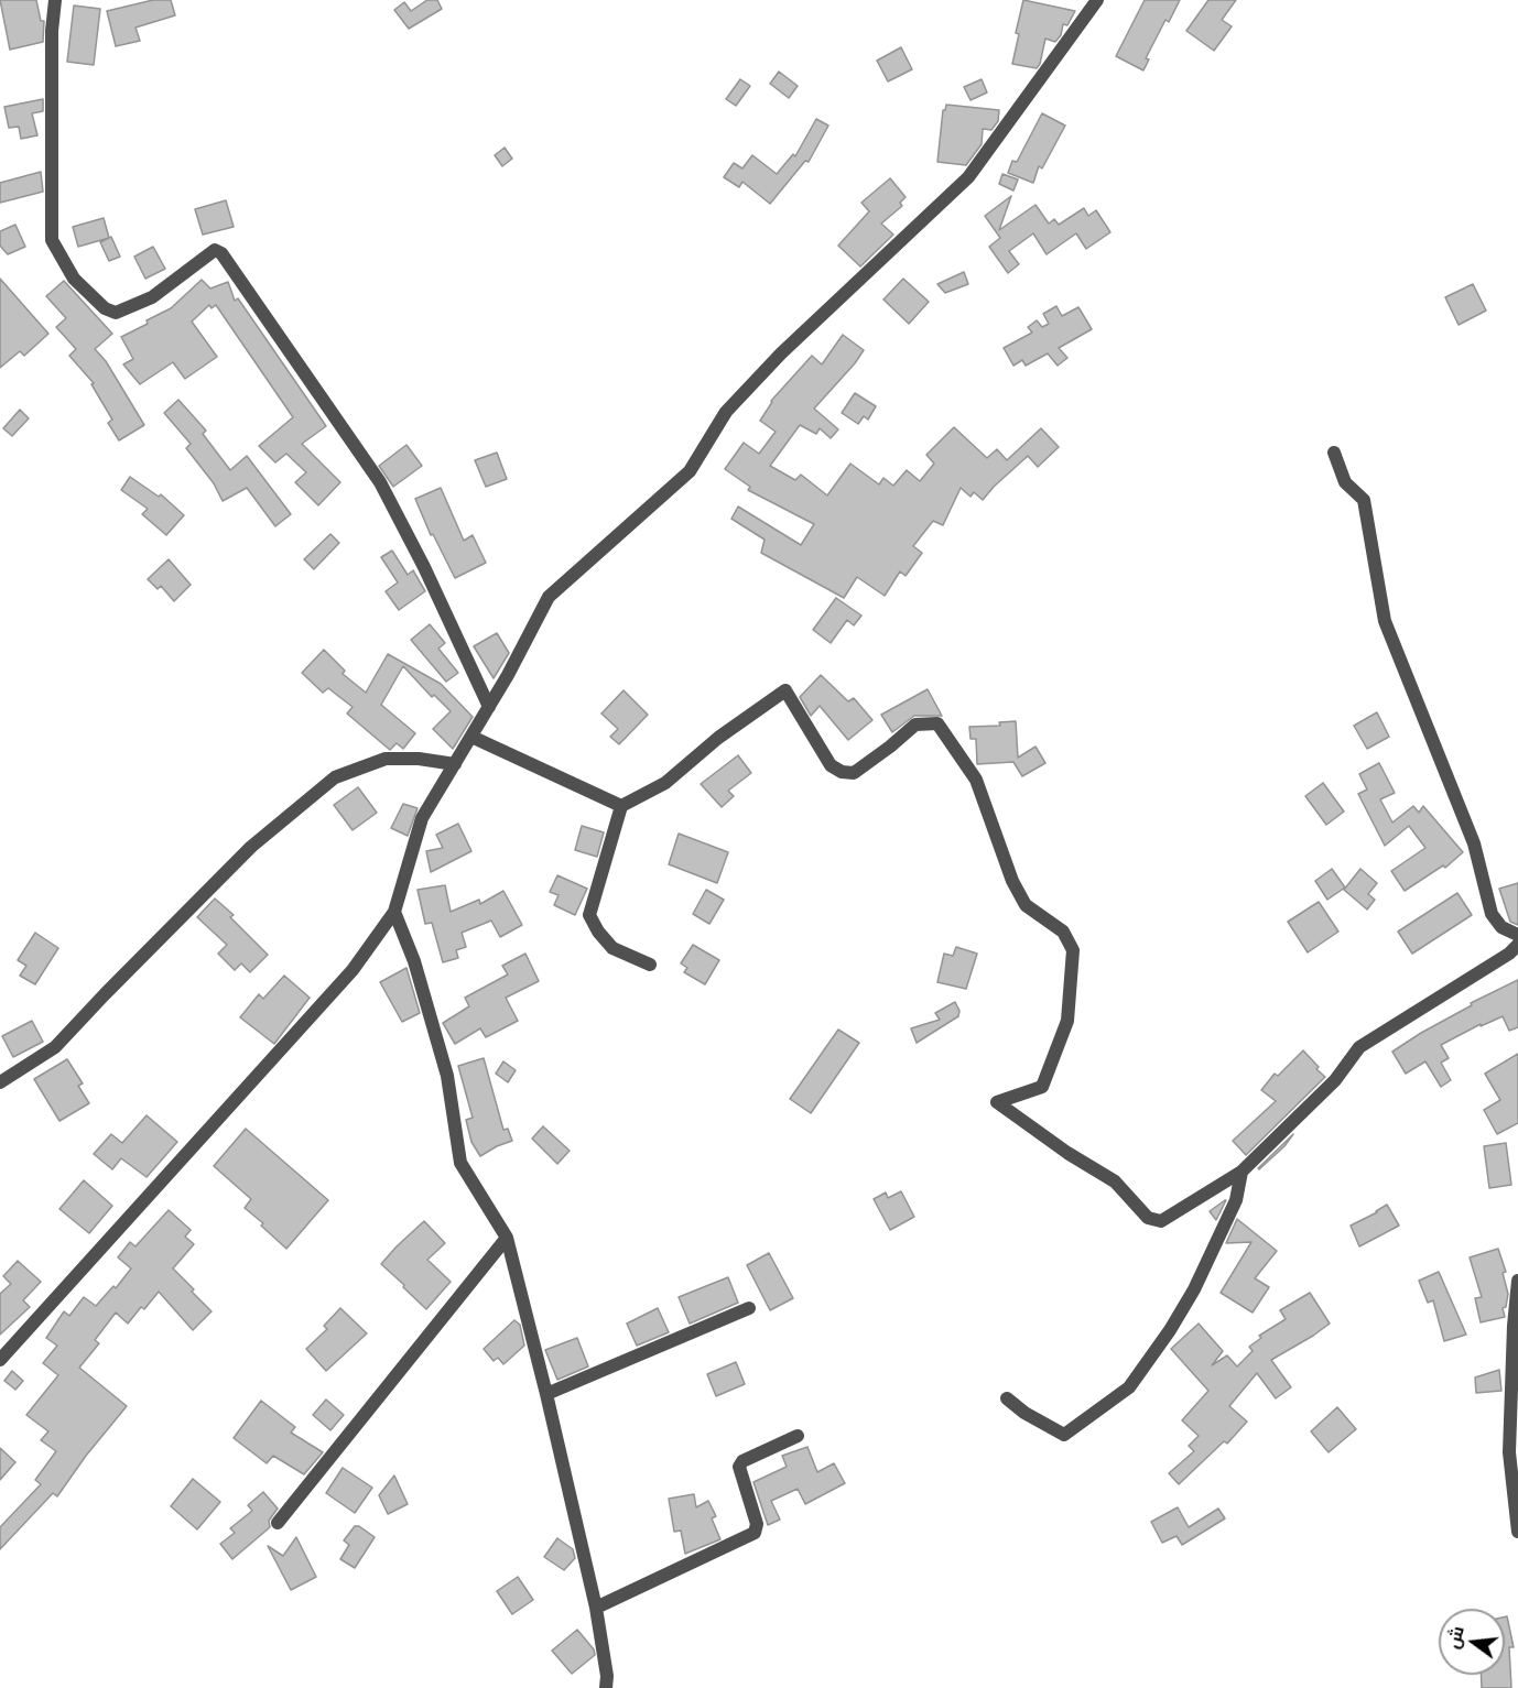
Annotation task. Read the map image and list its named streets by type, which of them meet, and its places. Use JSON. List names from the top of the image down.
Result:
{
  "north": "left"
}
